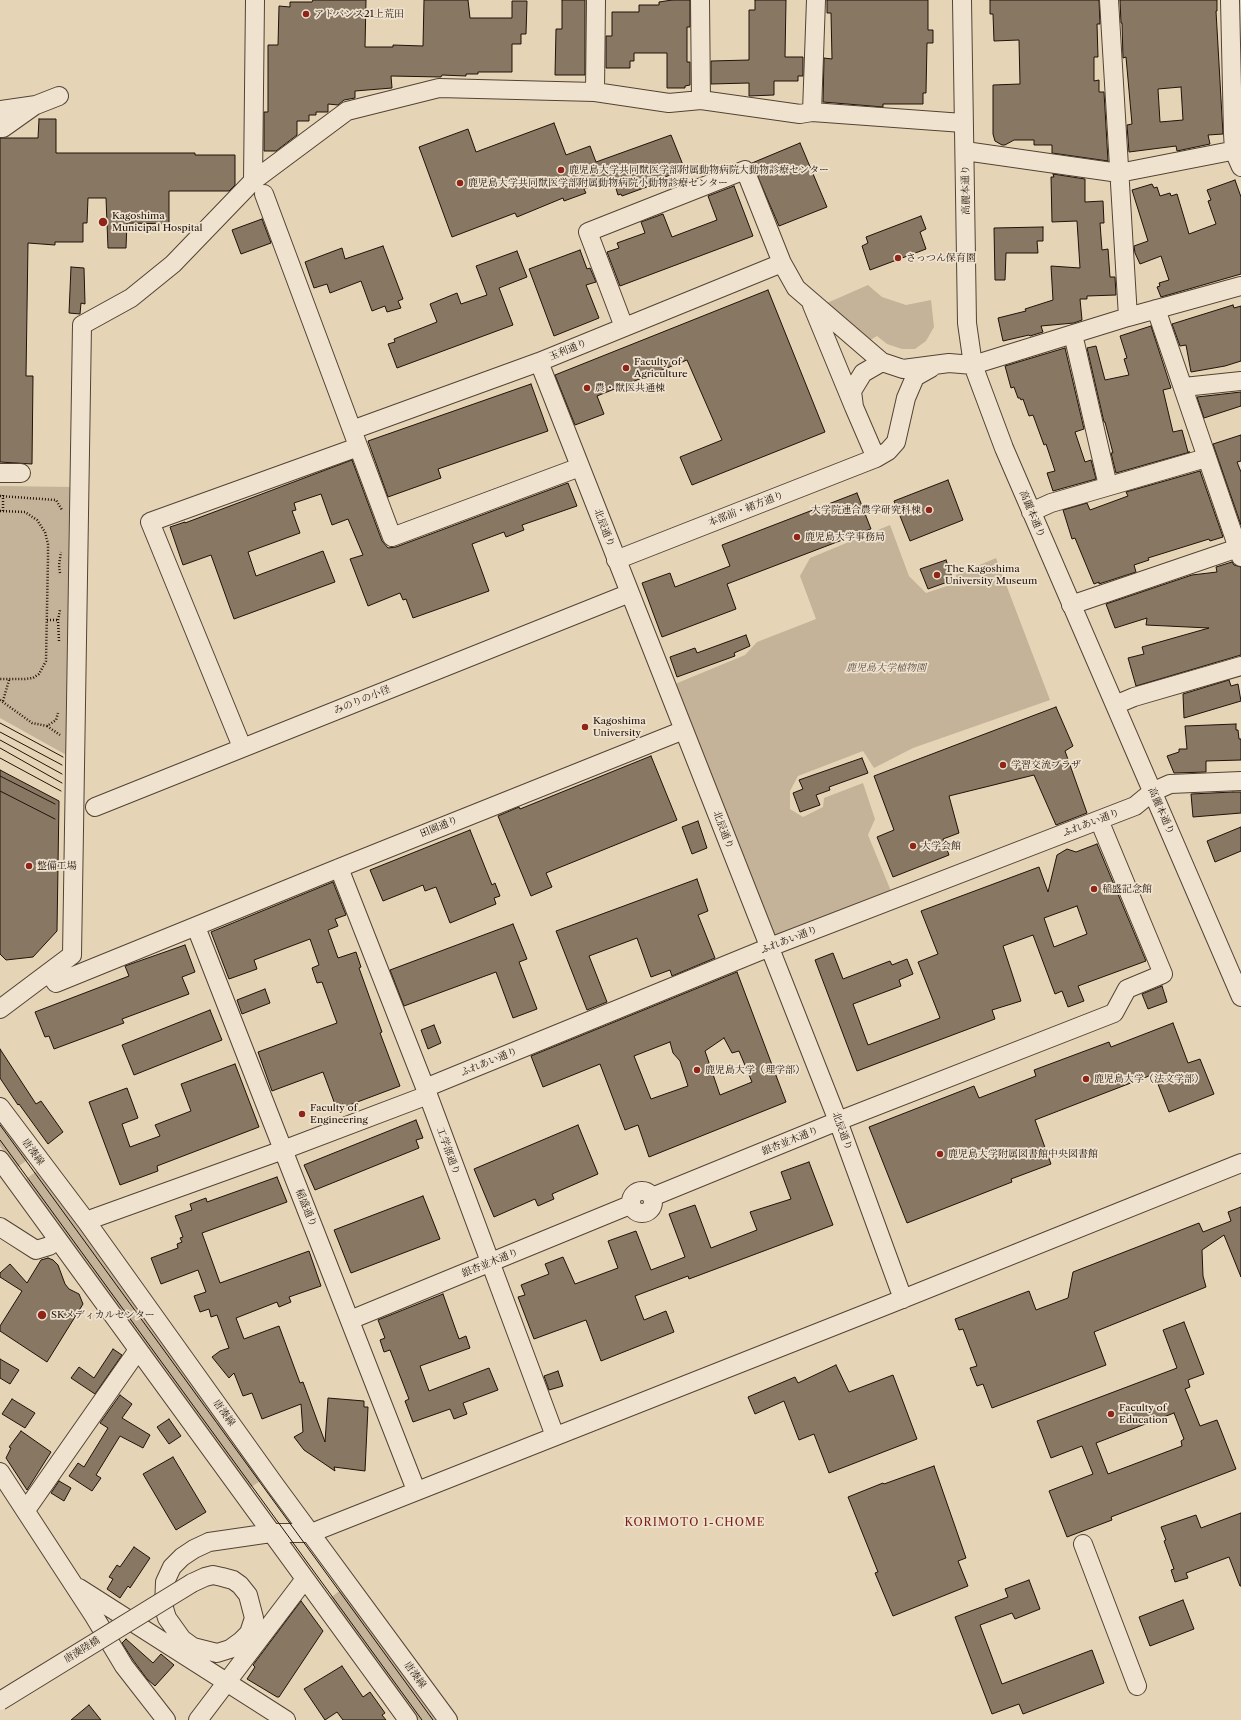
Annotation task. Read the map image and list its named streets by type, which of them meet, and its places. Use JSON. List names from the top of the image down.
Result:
{
  "streets": {
    "street": [
      "高麗本通り",
      "玉利通り",
      "本部前・緒方通り",
      "北辰通り",
      "みのりの小径",
      "ふれあい通り",
      "田園通り",
      "銀杏並木通り",
      "工学部通り",
      "唐湊線",
      "稲盛通り",
      "唐湊陸橋"
    ]
  },
  "crossings": [
    ["高麗本通り", "ふれあい通り"],
    ["玉利通り", "北辰通り"],
    ["本部前・緒方通り", "北辰通り"],
    ["北辰通り", "みのりの小径"],
    ["北辰通り", "ふれあい通り"],
    ["北辰通り", "田園通り"],
    ["北辰通り", "銀杏並木通り"],
    ["ふれあい通り", "銀杏並木通り"],
    ["ふれあい通り", "工学部通り"],
    ["ふれあい通り", "唐湊線"],
    ["ふれあい通り", "稲盛通り"],
    ["田園通り", "工学部通り"],
    ["田園通り", "稲盛通り"],
    ["銀杏並木通り", "工学部通り"],
    ["銀杏並木通り", "稲盛通り"],
    ["唐湊線", "唐湊陸橋"]
  ],
  "districts": ["KORIMOTO 1-CHOME"],
  "parks": ["鹿児島大学植物園"],
  "places": [
    "アドバンス21上荒田",
    "鹿児島大学共同獣医学部附属動物病院大動物診療センター",
    "鹿児島大学共同獣医学部附属動物病院小動物診療センター",
    "Kagoshima Municipal Hospital",
    "さっつん保育園",
    "Faculty of Agriculture",
    "農・獣医共通棟",
    "大学院連合農学研究科棟",
    "鹿児島大学事務局",
    "The Kagoshima University Museum",
    "Kagoshima University",
    "学習交流プラザ",
    "大学会館",
    "整備工場",
    "稲盛記念館",
    "鹿児島大学（理学部）",
    "鹿児島大学（法文学部）",
    "Faculty of Engineering",
    "鹿児島大学附属図書館中央図書館",
    "SKメディカルセンター",
    "Faculty of Education"
  ]
}
